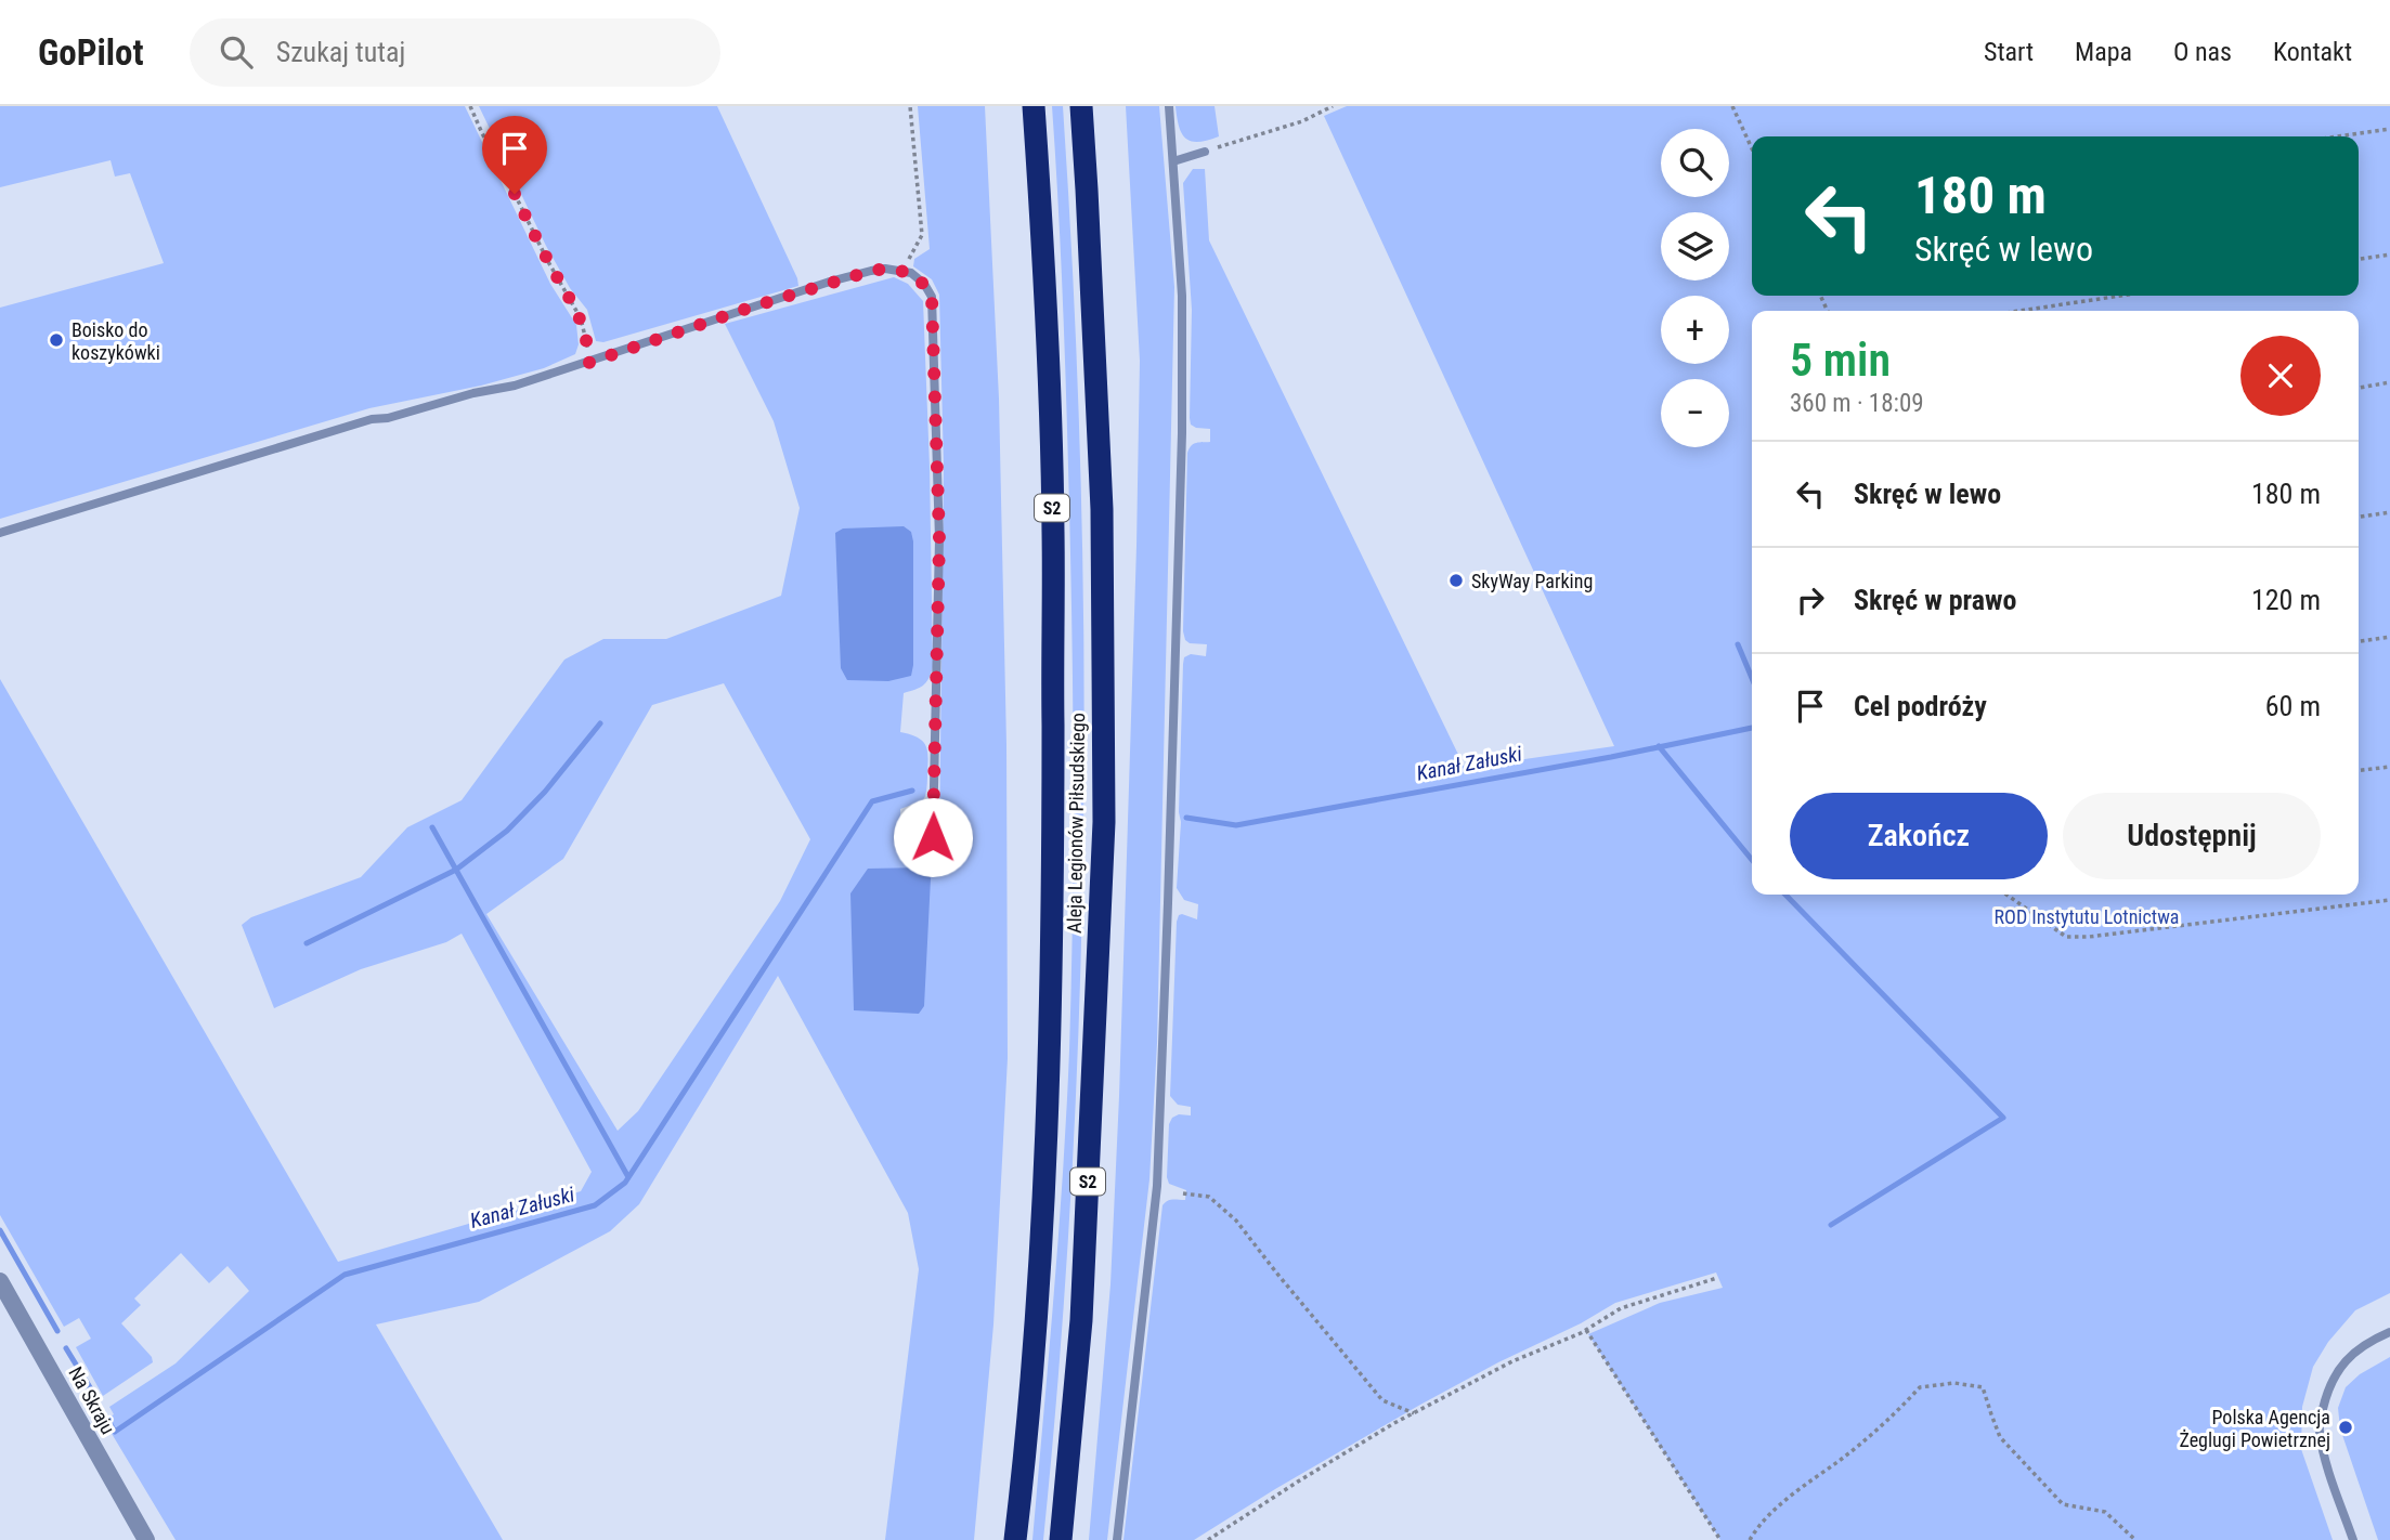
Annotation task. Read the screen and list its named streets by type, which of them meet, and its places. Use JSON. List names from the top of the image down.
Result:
{
  "streets": {
    "highway": ["S2", "Aleja Legionów Piłsudskiego"],
    "street": ["Na Skraju"]
  },
  "water": ["Kanał Załuski"],
  "parks": ["ROD Instytutu Lotnictwa"],
  "places": ["Boisko do koszykówki", "SkyWay Parking", "Polska Agencja Żeglugi Powietrznej"],
  "page": {
    "header": "GoPilot",
    "search": "Szukaj tutaj",
    "nav": [
      "Start",
      "Mapa",
      "O nas",
      "Kontakt"
    ],
    "map_buttons": ["+", "−"],
    "turn": ["180 m", "Skręć w lewo"],
    "heading": ["5 min", "360 m · 18:09"],
    "list": [
      {
        "name": "Skręć w lewo",
        "value": "180 m"
      },
      {
        "name": "Skręć w prawo",
        "value": "120 m"
      },
      {
        "name": "Cel podróży",
        "value": "60 m"
      }
    ],
    "buttons": ["Zakończ", "Udostępnij"]
  }
}
